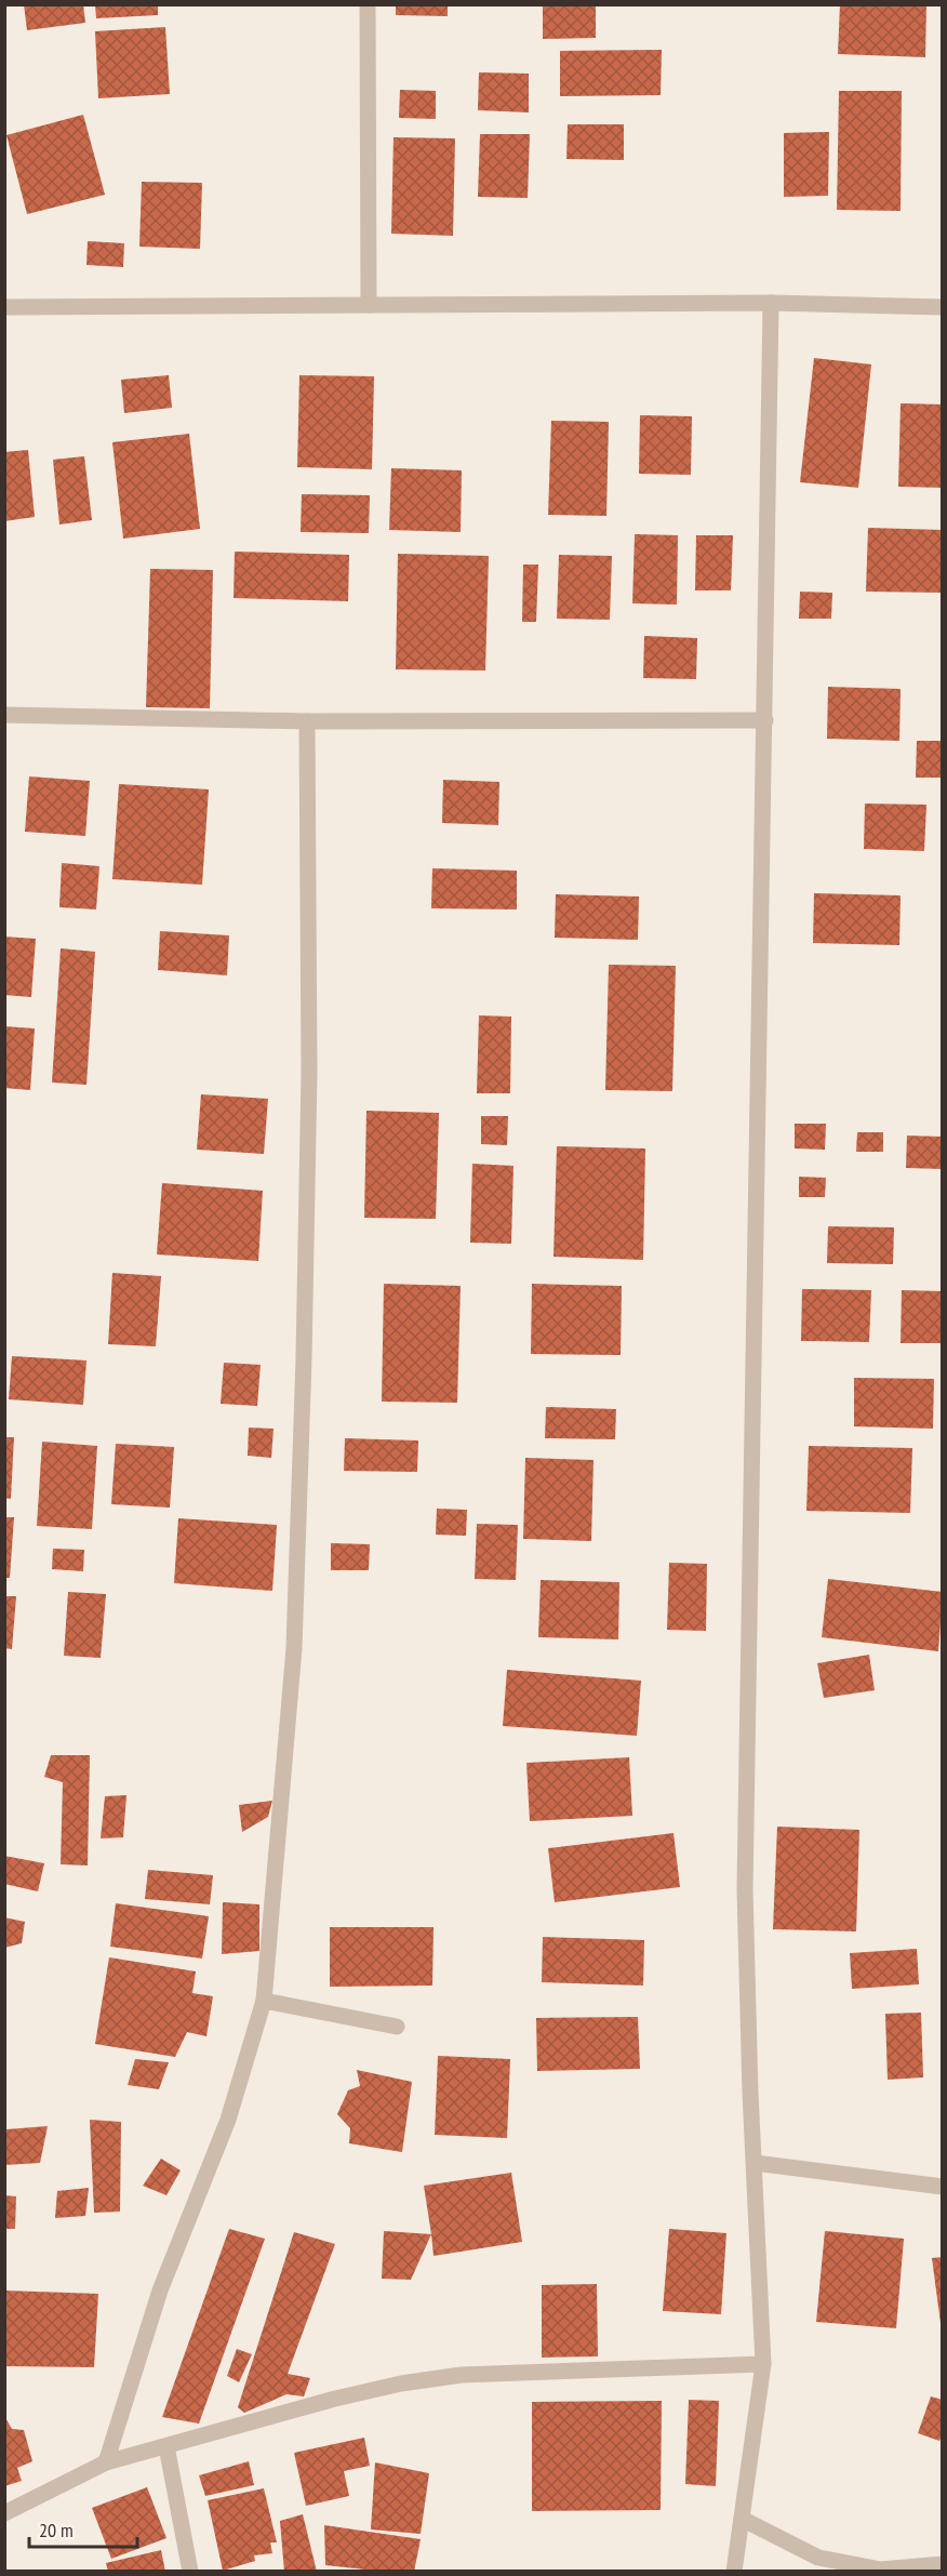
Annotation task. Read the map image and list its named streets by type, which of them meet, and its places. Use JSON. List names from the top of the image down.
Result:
{
  "scale_bar": "20 m"
}
